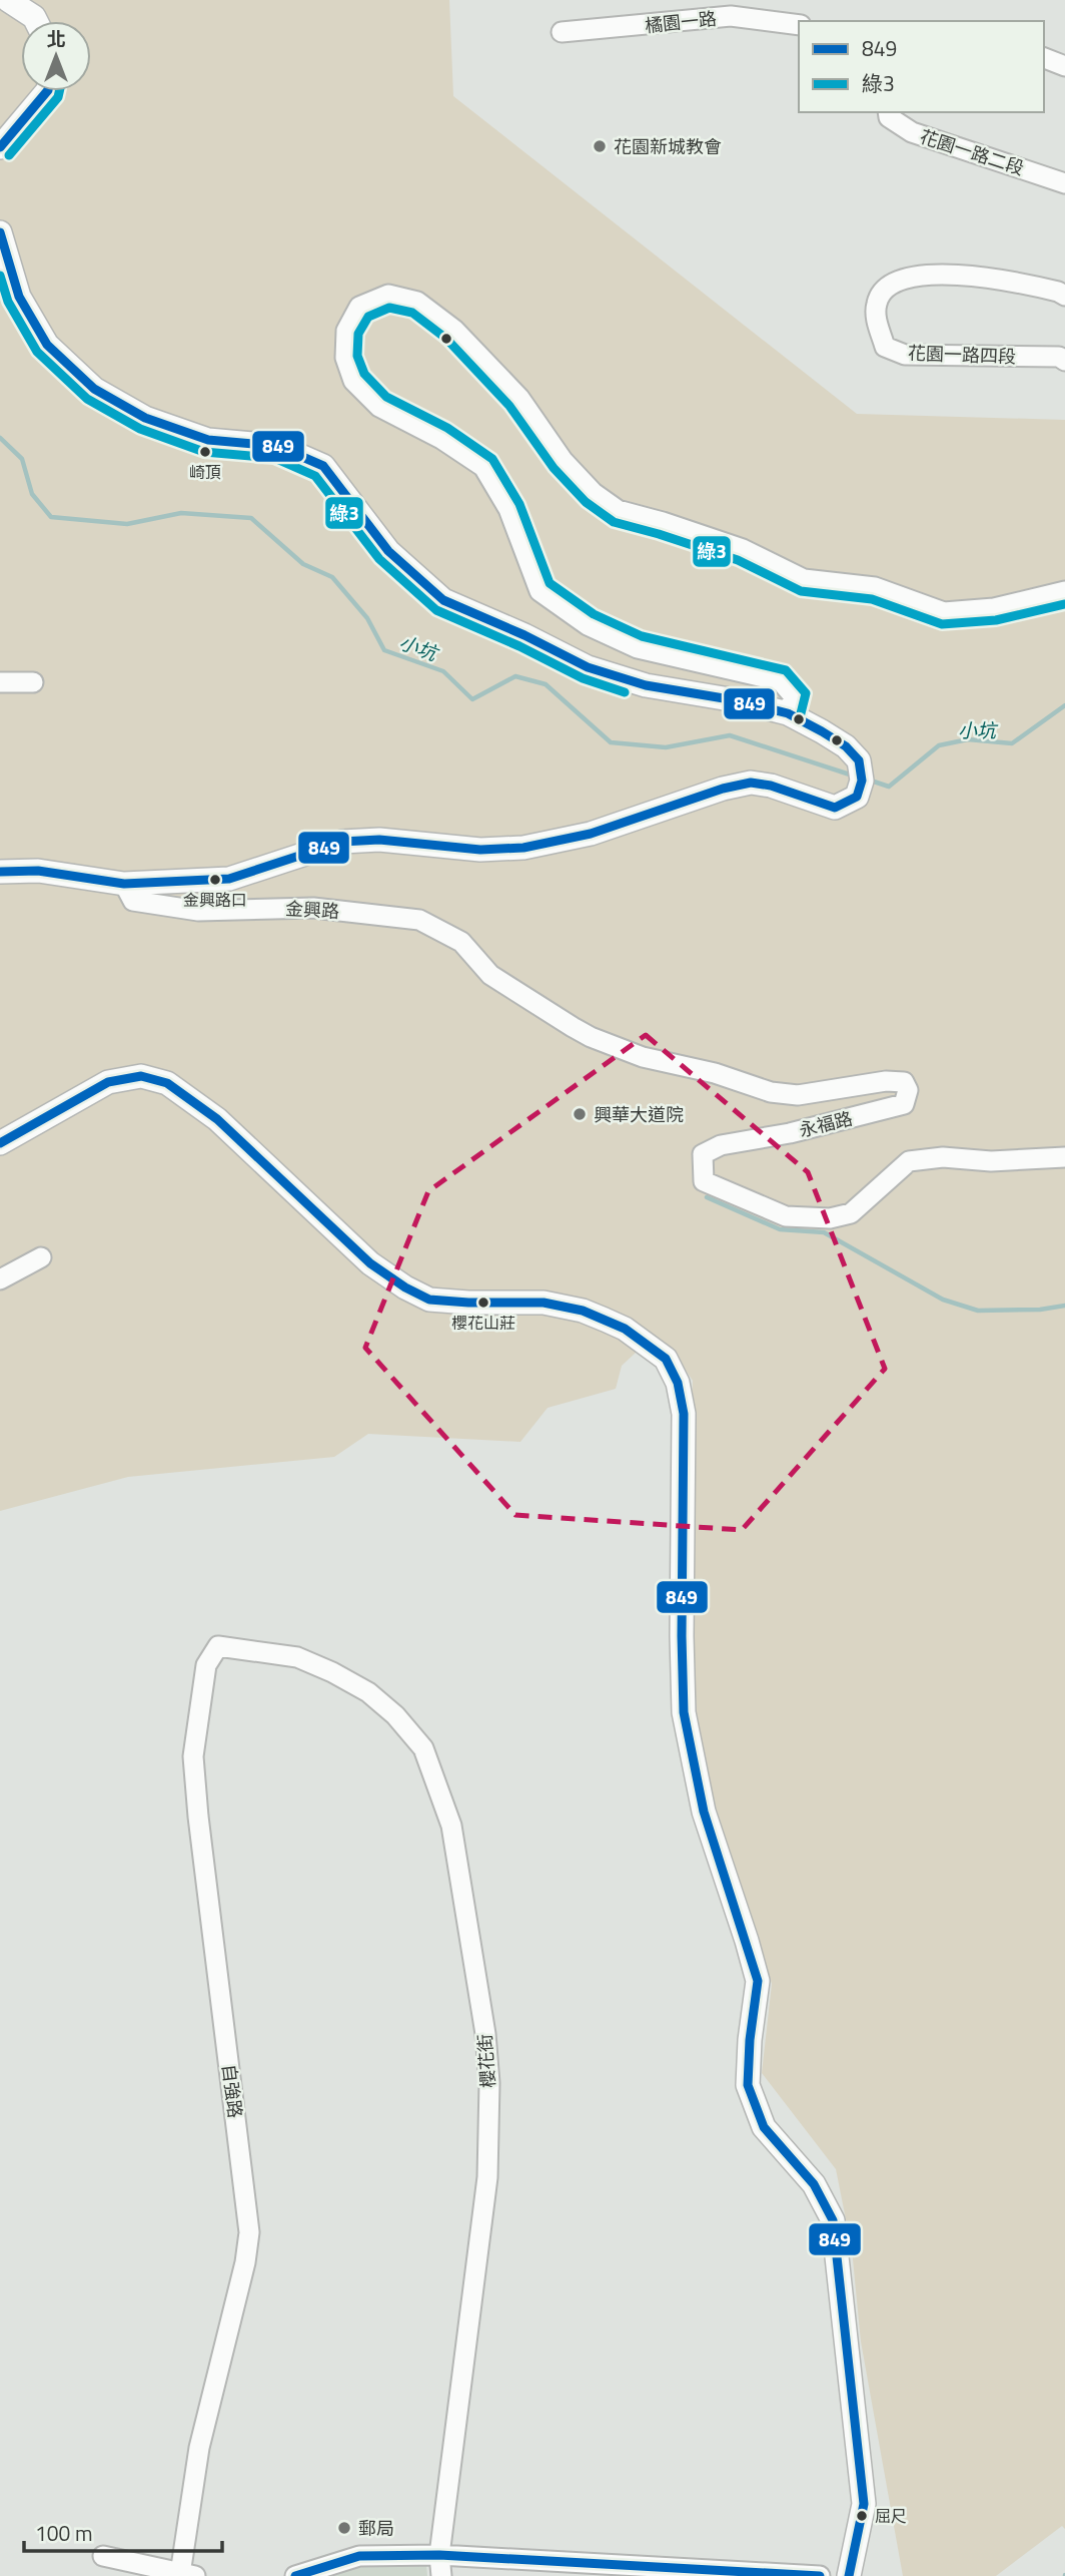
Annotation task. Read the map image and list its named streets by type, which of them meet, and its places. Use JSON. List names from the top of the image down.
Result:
{
  "streets": {
    "street": [
      "橘園一路",
      "花園一路二段",
      "花園一路四段",
      "金興路",
      "永福路",
      "櫻花街",
      "自強路"
    ]
  },
  "crossings": [
    ["金興路", "永福路"],
    ["櫻花街", "自強路"]
  ],
  "water": ["小坑"],
  "places": [
    "花園新城教會",
    "崎頂",
    "金興路口",
    "興華大道院",
    "櫻花山莊",
    "屈尺",
    "郵局"
  ],
  "lines": ["transit line 849", "transit line 綠3"],
  "legend": ["849", "綠3"],
  "scale_bar": "100 m",
  "north": "top"
}
